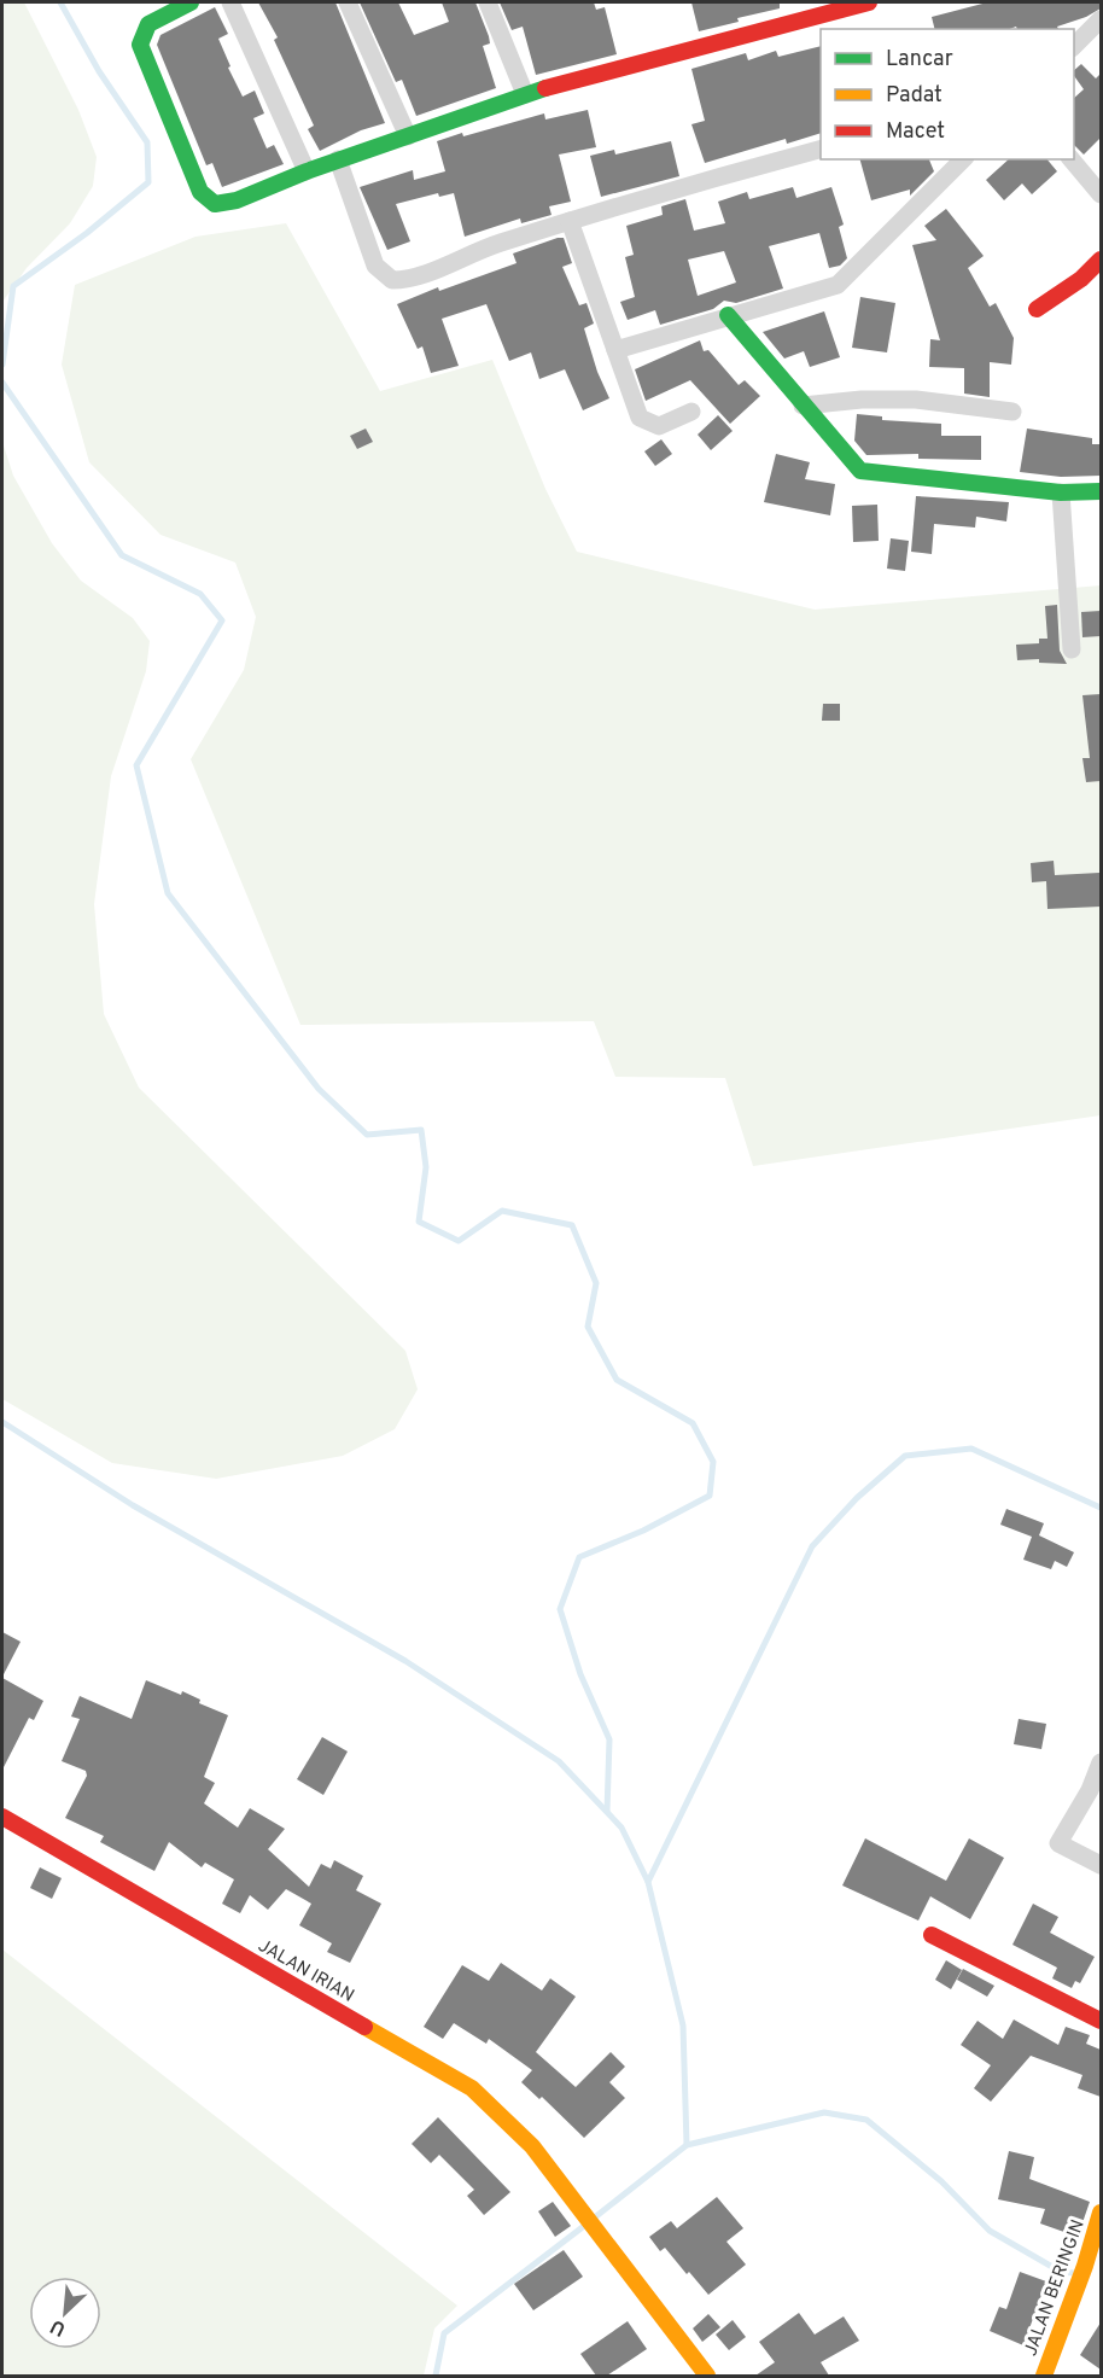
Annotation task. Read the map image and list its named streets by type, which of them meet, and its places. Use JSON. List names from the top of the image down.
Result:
{
  "streets": {
    "street": ["JALAN IRIAN", "JALAN BERINGIN"]
  },
  "legend": ["Lancar", "Padat", "Macet"],
  "north": "bottom left"
}
